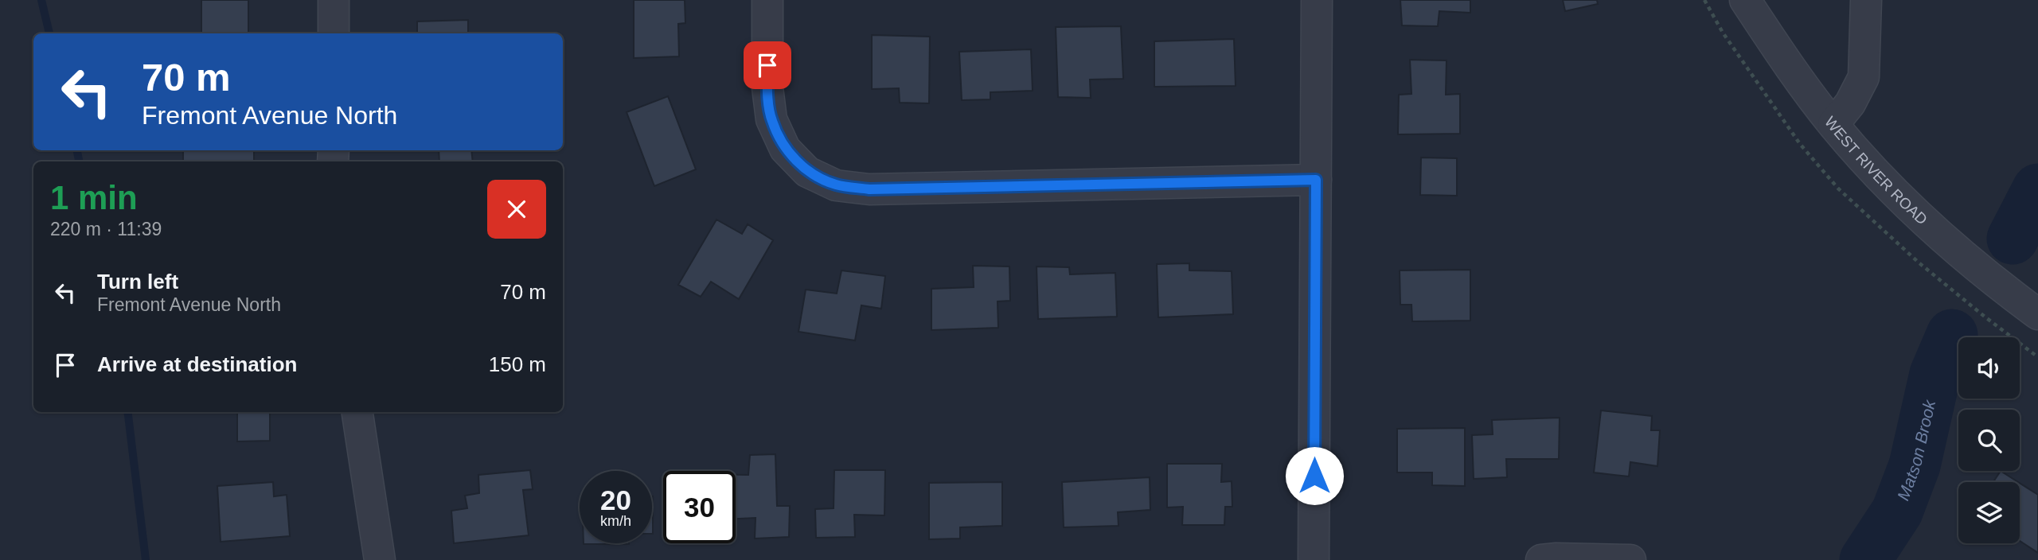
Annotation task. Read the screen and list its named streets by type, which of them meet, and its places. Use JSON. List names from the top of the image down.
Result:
{
  "streets": {
    "street": ["WEST RIVER ROAD"]
  },
  "water": ["Matson Brook"],
  "page": {
    "turn": ["70 m", "Fremont Avenue North"],
    "heading": ["1 min", "220 m · 11:39"],
    "list": [
      {
        "name": "Turn left",
        "note": "Fremont Avenue North",
        "value": "70 m"
      },
      {
        "name": "Arrive at destination",
        "value": "150 m"
      }
    ],
    "speed": "20 km/h",
    "limit": "30"
  }
}
